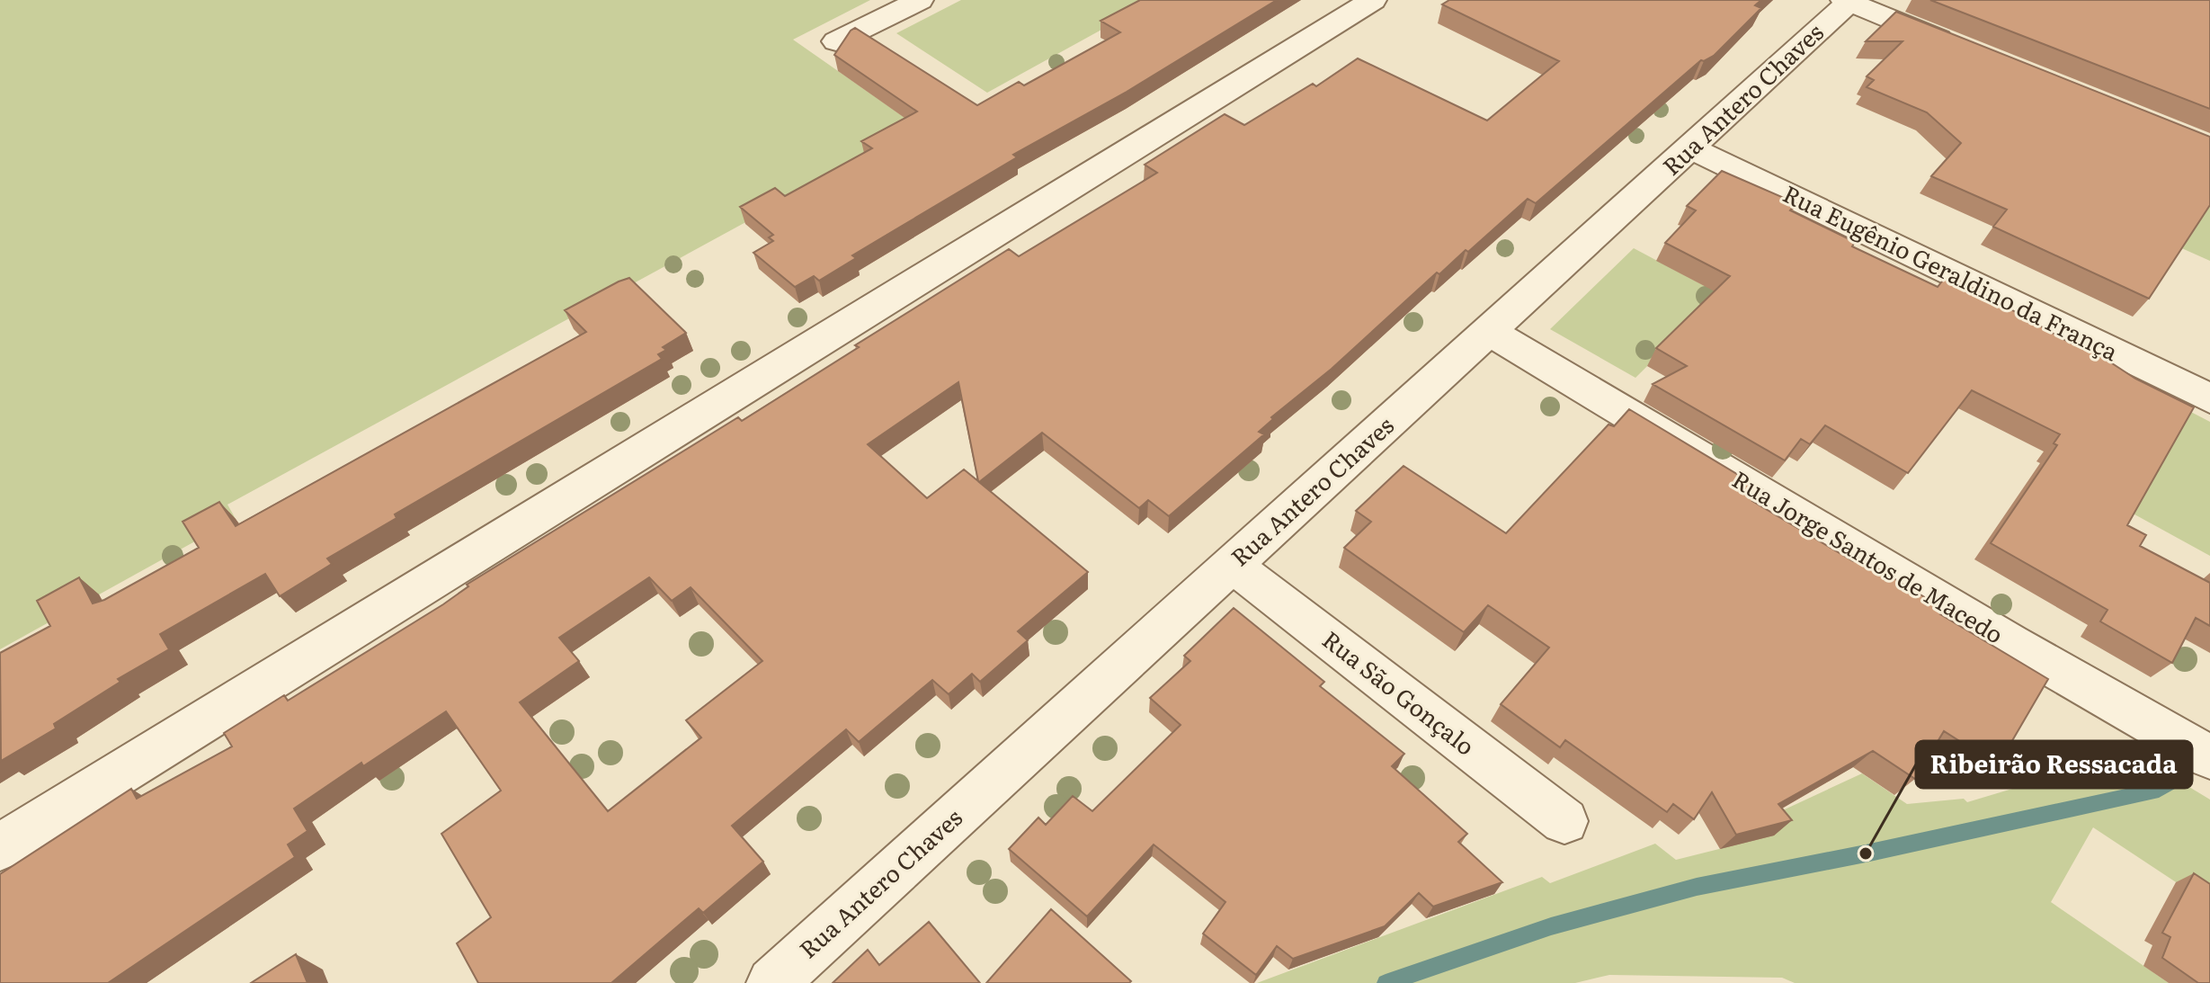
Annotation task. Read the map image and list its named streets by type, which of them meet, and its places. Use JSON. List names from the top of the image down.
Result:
{
  "streets": {
    "street": [
      "Rua Antero Chaves",
      "Rua Eugênio Geraldino da França",
      "Rua Jorge Santos de Macedo",
      "Rua São Gonçalo"
    ]
  },
  "crossings": [
    ["Rua Antero Chaves", "Rua Eugênio Geraldino da França"],
    ["Rua Antero Chaves", "Rua Jorge Santos de Macedo"],
    ["Rua Antero Chaves", "Rua São Gonçalo"]
  ],
  "places": ["Ribeirão Ressacada"]
}
